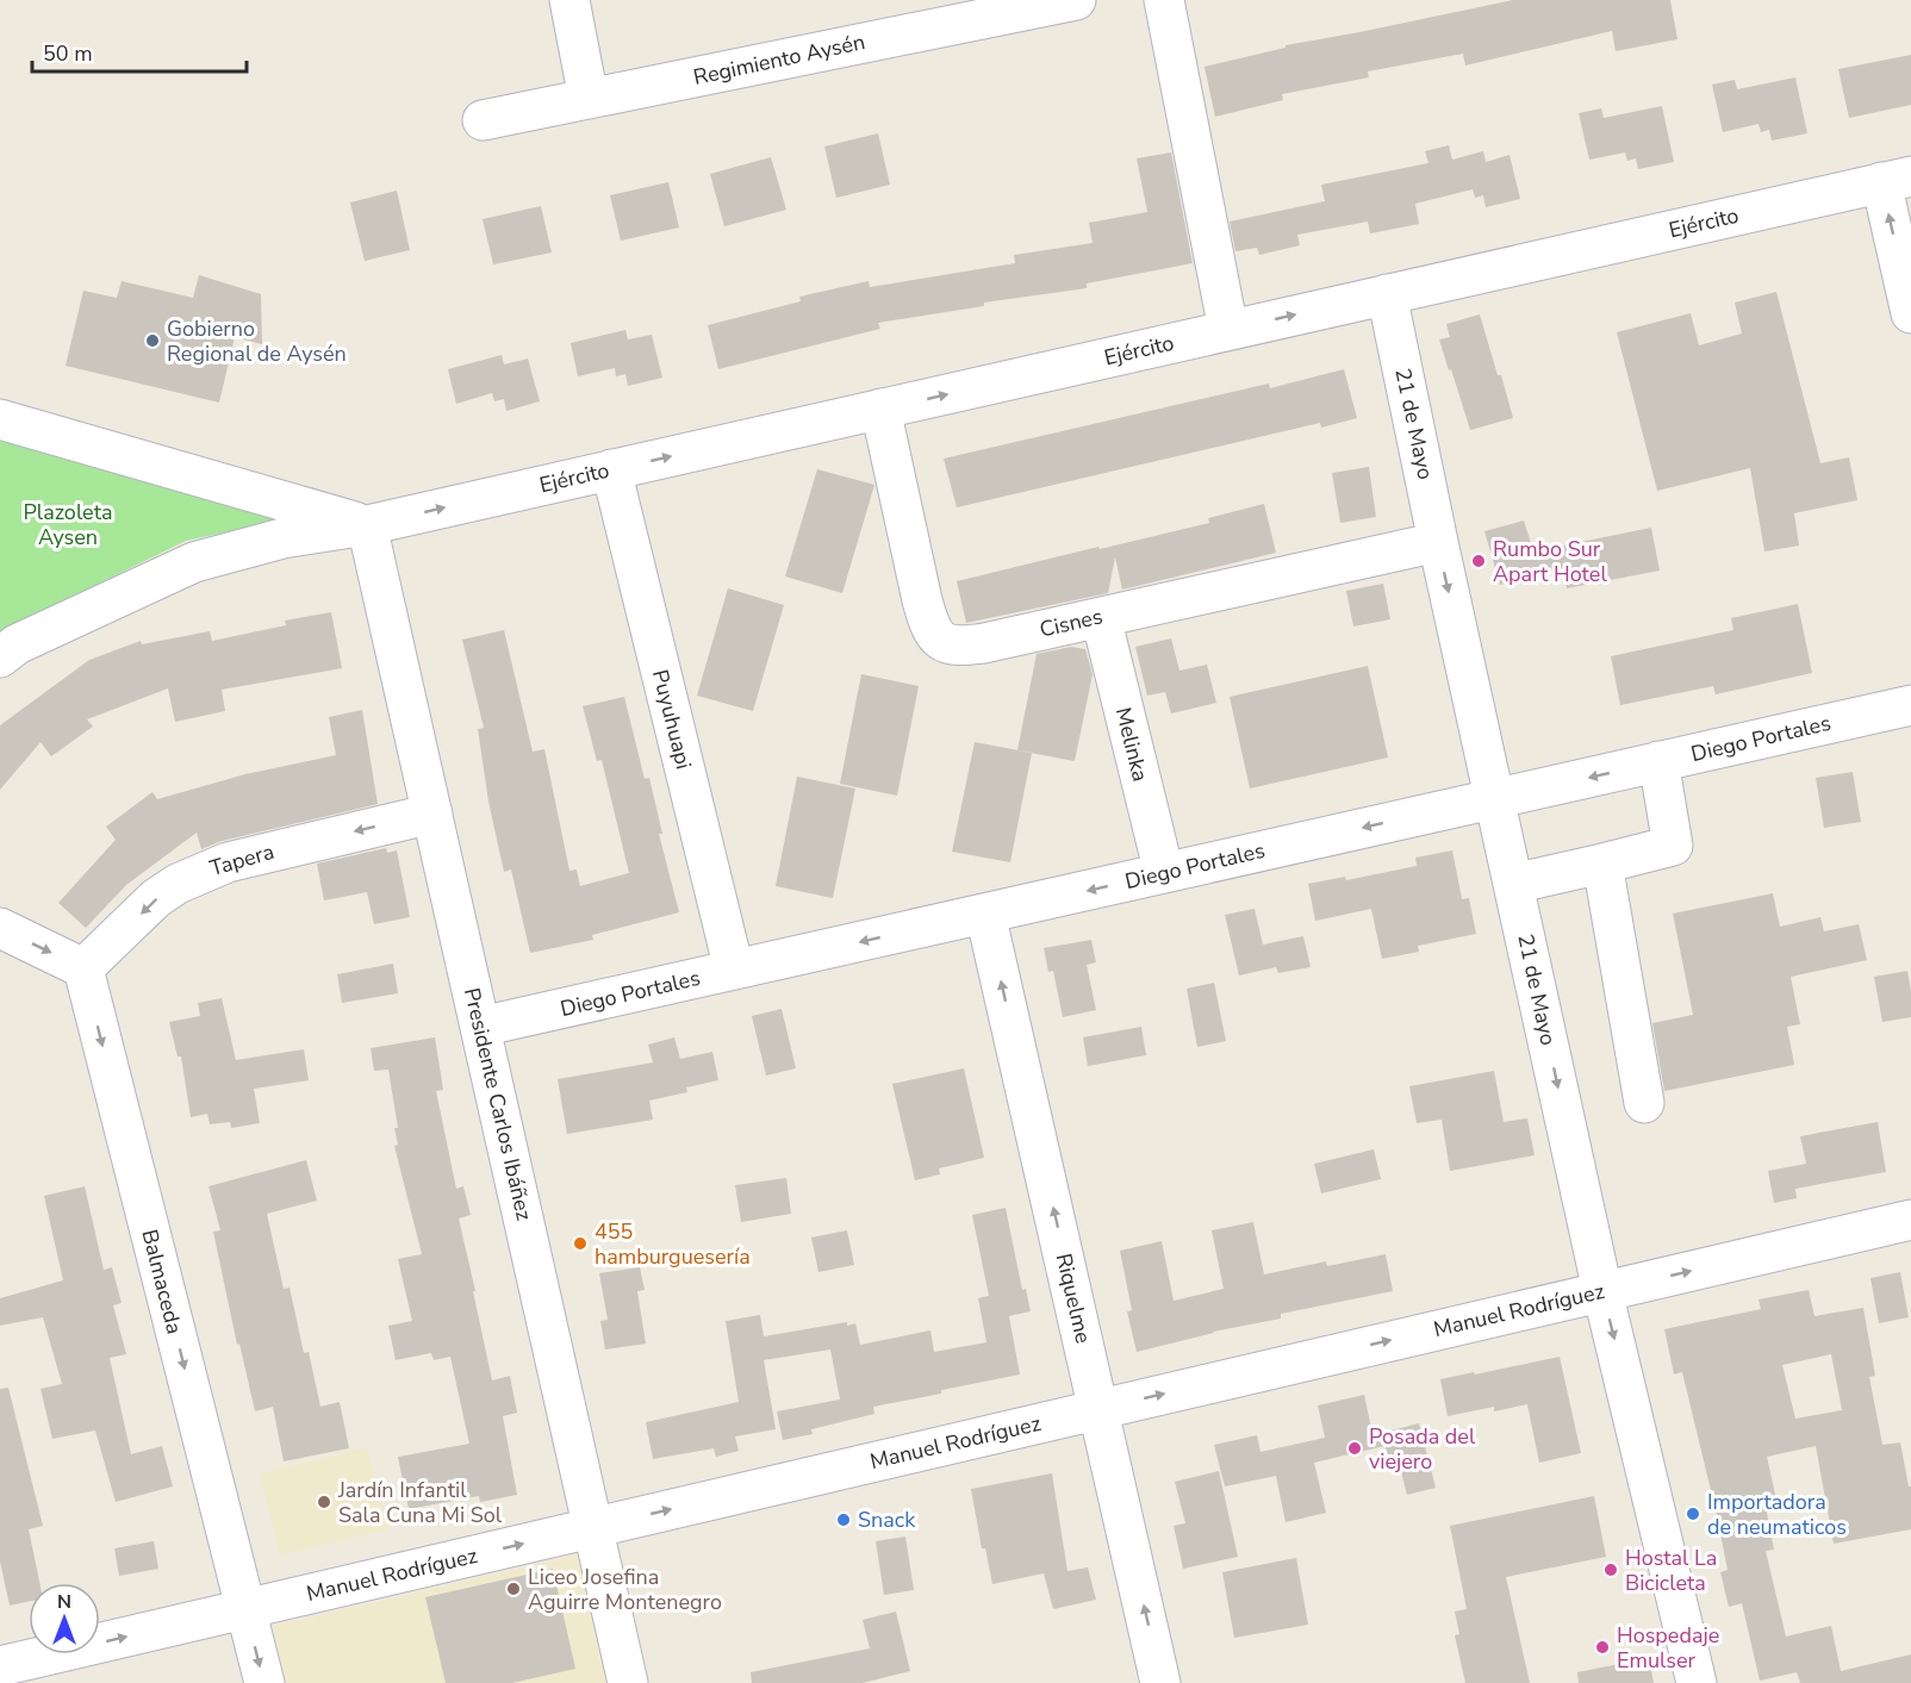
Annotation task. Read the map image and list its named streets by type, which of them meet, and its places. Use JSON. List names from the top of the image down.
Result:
{
  "streets": {
    "street": [
      "Regimiento Aysén",
      "Ejército",
      "21 de Mayo",
      "Cisnes",
      "Puyuhuapi",
      "Diego Portales",
      "Melinka",
      "Tapera",
      "Presidente Carlos Ibáñez",
      "Balmaceda",
      "Riquelme",
      "Manuel Rodríguez"
    ]
  },
  "crossings": [
    ["Ejército", "21 de Mayo"],
    ["Ejército", "Cisnes"],
    ["Ejército", "Puyuhuapi"],
    ["Ejército", "Presidente Carlos Ibáñez"],
    ["21 de Mayo", "Cisnes"],
    ["21 de Mayo", "Diego Portales"],
    ["21 de Mayo", "Manuel Rodríguez"],
    ["Cisnes", "Melinka"],
    ["Puyuhuapi", "Diego Portales"],
    ["Diego Portales", "Melinka"],
    ["Diego Portales", "Presidente Carlos Ibáñez"],
    ["Diego Portales", "Riquelme"],
    ["Tapera", "Presidente Carlos Ibáñez"],
    ["Tapera", "Balmaceda"],
    ["Presidente Carlos Ibáñez", "Manuel Rodríguez"],
    ["Balmaceda", "Manuel Rodríguez"],
    ["Riquelme", "Manuel Rodríguez"]
  ],
  "one_way": [
    "Ejército",
    "21 de Mayo",
    "Diego Portales",
    "Tapera",
    "Balmaceda",
    "Riquelme",
    "Manuel Rodríguez"
  ],
  "parks": ["Plazoleta Aysen"],
  "places": [
    "Gobierno Regional de Aysén",
    "Rumbo Sur Apart Hotel",
    "455 hamburguesería",
    "Posada del viejero",
    "Jardín Infantil Sala Cuna Mi Sol",
    "Importadora de neumaticos",
    "Snack",
    "Hostal La Bicicleta",
    "Liceo Josefina Aguirre Montenegro",
    "Hospedaje Emulser"
  ],
  "scale_bar": "50 m",
  "north": "top"
}
